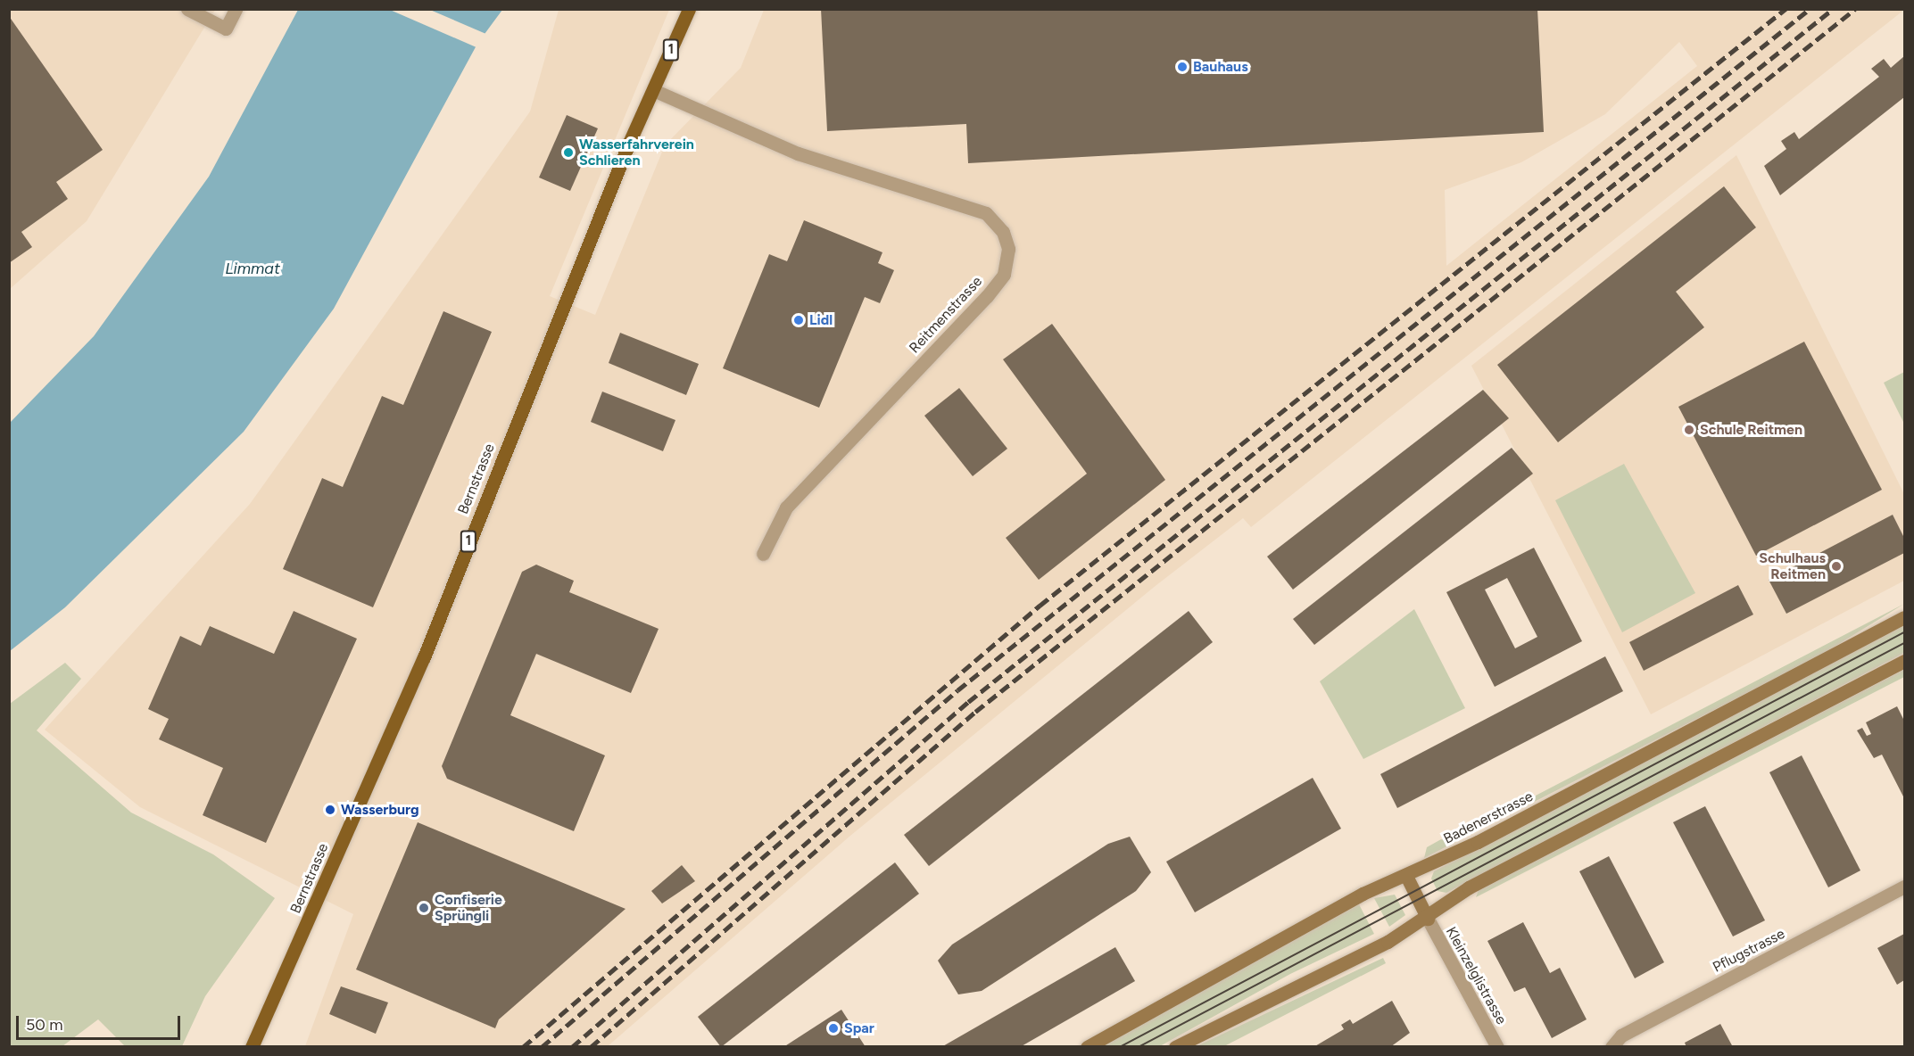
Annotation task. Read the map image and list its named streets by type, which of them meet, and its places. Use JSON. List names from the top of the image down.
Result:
{
  "streets": {
    "main road": ["1", "Bernstrasse", "Badenerstrasse"],
    "street": ["Reitmenstrasse", "Pflugstrasse", "Kleinzelglistrasse"]
  },
  "crossings": [
    ["Reitmenstrasse", "Bernstrasse"]
  ],
  "water": ["Limmat"],
  "places": [
    "Bauhaus",
    "Wasserfahrverein Schlieren",
    "Lidl",
    "Schule Reitmen",
    "Schulhaus Reitmen",
    "Wasserburg",
    "Confiserie Sprüngli",
    "Spar"
  ],
  "scale_bar": "50 m"
}
